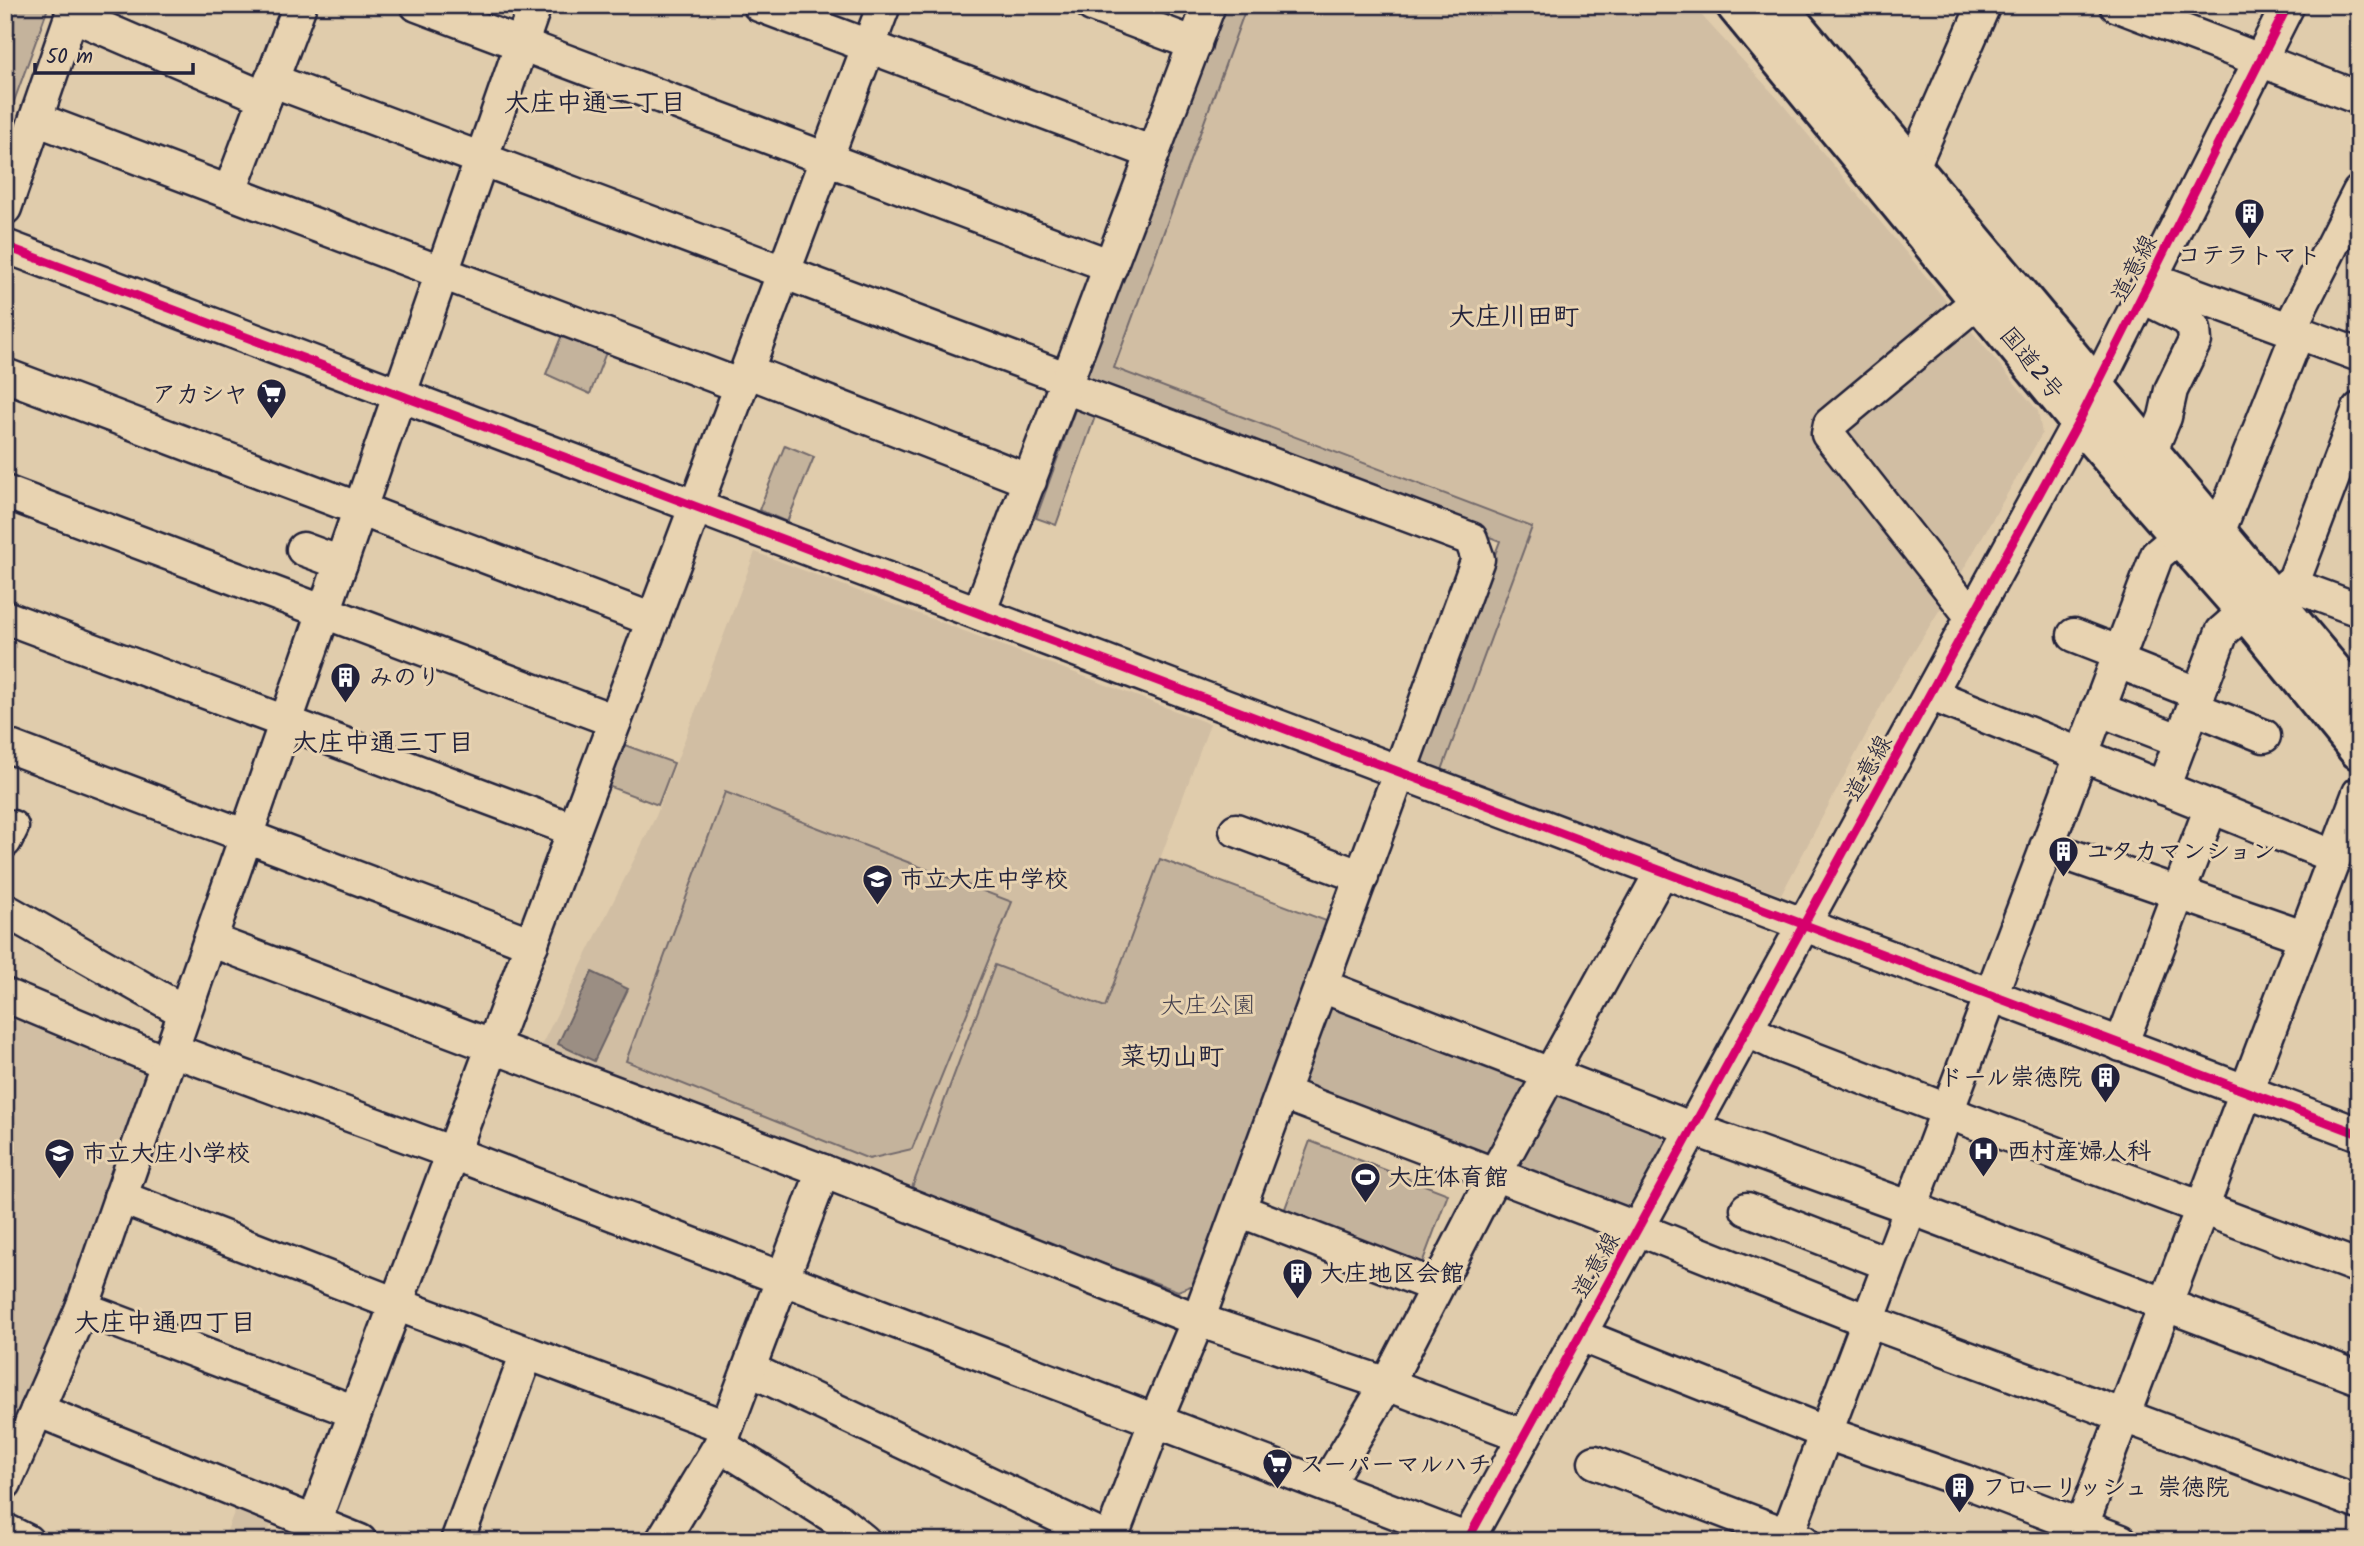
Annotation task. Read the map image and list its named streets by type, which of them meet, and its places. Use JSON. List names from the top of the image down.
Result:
{
  "streets": {
    "highway": ["国道2号"],
    "street": ["道意線"]
  },
  "crossings": [
    ["道意線", "国道2号"]
  ],
  "districts": [
    "大庄中通二丁目",
    "大庄川田町",
    "大庄中通三丁目",
    "菜切山町",
    "大庄中通四丁目"
  ],
  "parks": ["大庄公園"],
  "places": {
    "building": [
      "コテラトマト",
      "みのり",
      "ユタカマンション",
      "ドール崇徳院",
      "大庄地区会館",
      "フローリッシュ 崇徳院"
    ],
    "supermarket": ["アカシヤ", "スーパーマルハチ"],
    "school or university": ["市立大庄中学校", "市立大庄小学校"],
    "hospital": ["西村産婦人科"],
    "sports": ["大庄体育館"]
  },
  "scale_bar": "50 m"
}
